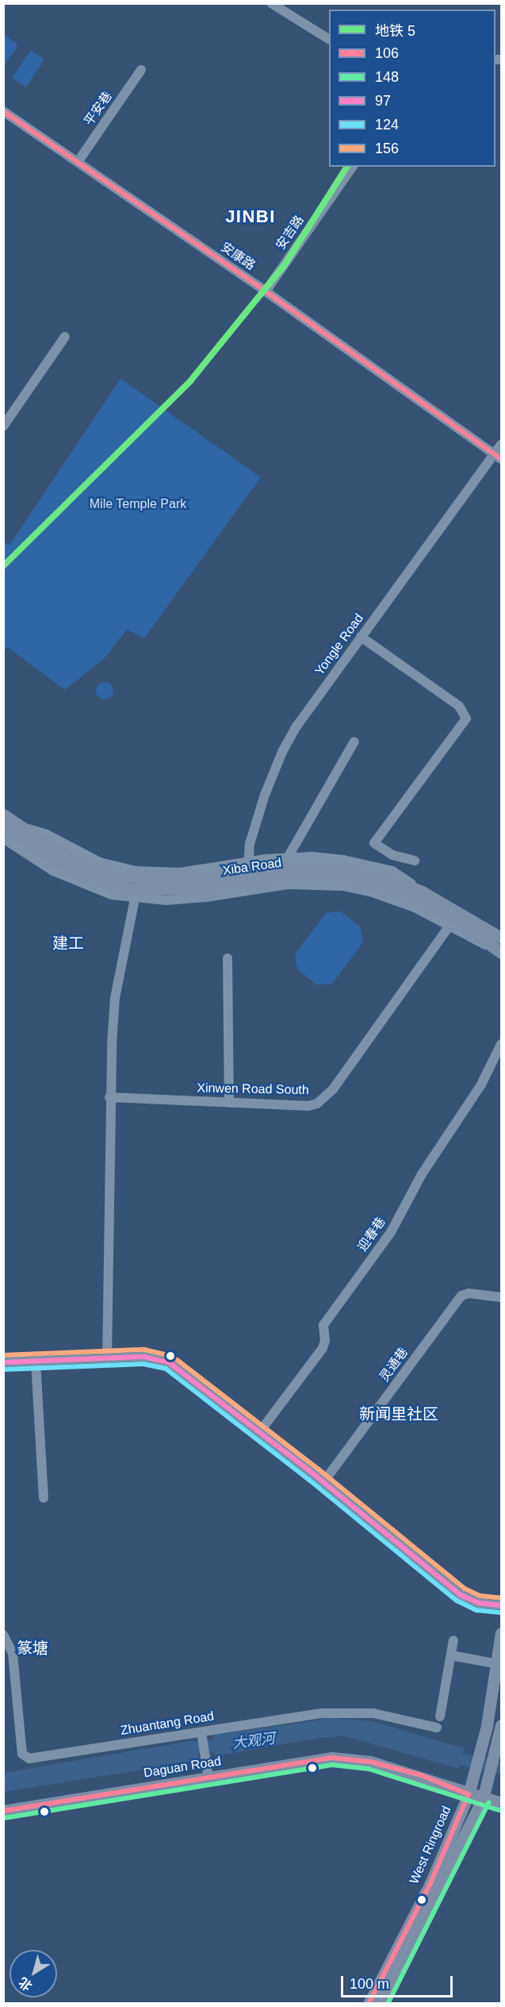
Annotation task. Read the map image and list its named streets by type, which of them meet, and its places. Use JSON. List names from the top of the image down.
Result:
{
  "streets": {
    "main road": ["Xiba Road", "Daguan Road", "West Ringroad"],
    "street": [
      "平安巷",
      "安吉路",
      "安康路",
      "Yongle Road",
      "Xinwen Road South",
      "迎春巷",
      "灵通巷",
      "Zhuantang Road"
    ]
  },
  "crossings": [
    ["平安巷", "安康路"],
    ["安吉路", "安康路"],
    ["安康路", "Yongle Road"],
    ["Yongle Road", "Xiba Road"],
    ["Daguan Road", "West Ringroad"]
  ],
  "districts": [
    "JINBI",
    "建工",
    "新闻里社区",
    "篆塘"
  ],
  "water": ["大观河"],
  "parks": ["Mile Temple Park"],
  "lines": [
    "transit line 106",
    "metro line 5",
    "transit line 156",
    "transit line 97",
    "transit line 124",
    "transit line 148"
  ],
  "legend": [
    "地铁 5",
    "106",
    "148",
    "97",
    "124",
    "156"
  ],
  "scale_bar": "100 m",
  "north": "bottom left"
}
